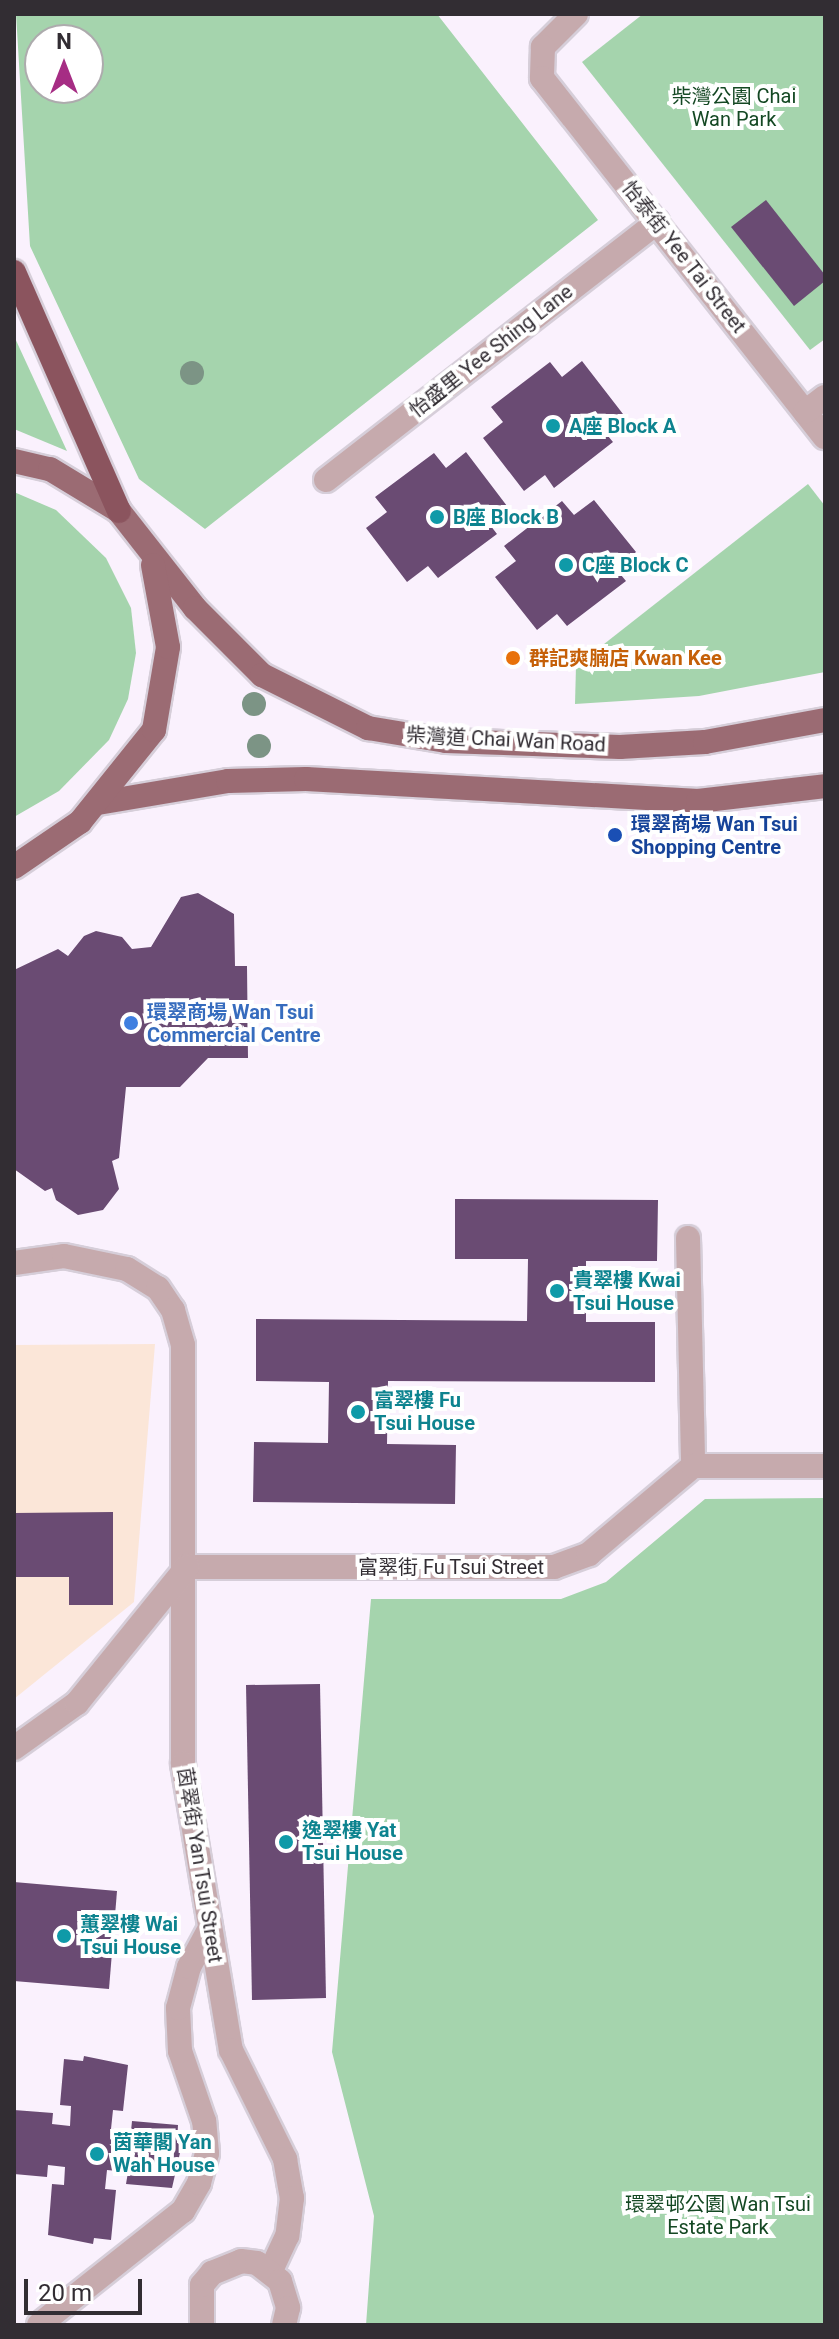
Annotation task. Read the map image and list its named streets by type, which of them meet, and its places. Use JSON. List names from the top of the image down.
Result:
{
  "streets": {
    "main road": ["柴灣道 Chai Wan Road"],
    "street": [
      "怡泰街 Yee Tai Street",
      "怡盛里 Yee Shing Lane",
      "富翠街 Fu Tsui Street",
      "茵翠街 Yan Tsui Street"
    ]
  },
  "crossings": [
    ["怡泰街 Yee Tai Street", "怡盛里 Yee Shing Lane"],
    ["富翠街 Fu Tsui Street", "茵翠街 Yan Tsui Street"]
  ],
  "parks": ["柴灣公園 Chai Wan Park", "環翠邨公園 Wan Tsui Estate Park"],
  "places": [
    "A座 Block A",
    "B座 Block B",
    "C座 Block C",
    "群記爽腩店 Kwan Kee",
    "環翠商場 Wan Tsui Shopping Centre",
    "環翠商場 Wan Tsui Commercial Centre",
    "貴翠樓 Kwai Tsui House",
    "富翠樓 Fu Tsui House",
    "逸翠樓 Yat Tsui House",
    "蕙翠樓 Wai Tsui House",
    "茵華閣 Yan Wah House"
  ],
  "scale_bar": "20 m",
  "north": "top"
}
